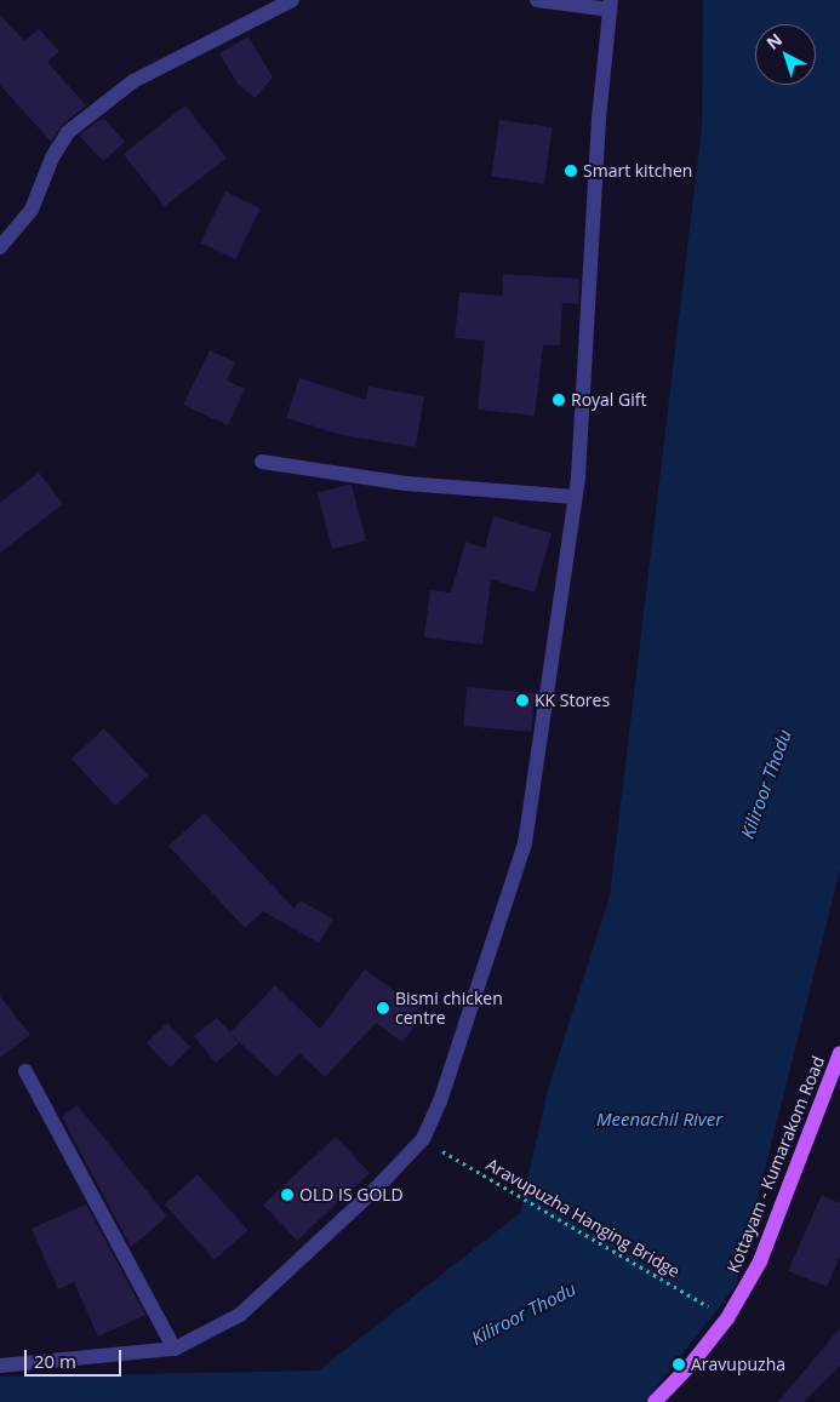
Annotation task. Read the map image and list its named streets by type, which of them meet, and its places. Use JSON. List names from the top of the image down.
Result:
{
  "streets": {
    "main road": ["Kottayam - Kumarakom Road"],
    "path": ["Aravupuzha Hanging Bridge"]
  },
  "water": ["Kiliroor Thodu", "Meenachil River"],
  "places": [
    "Smart kitchen",
    "Royal Gift",
    "KK Stores",
    "Bismi chicken centre",
    "OLD IS GOLD",
    "Aravupuzha"
  ],
  "scale_bar": "20 m",
  "north": "top left"
}
